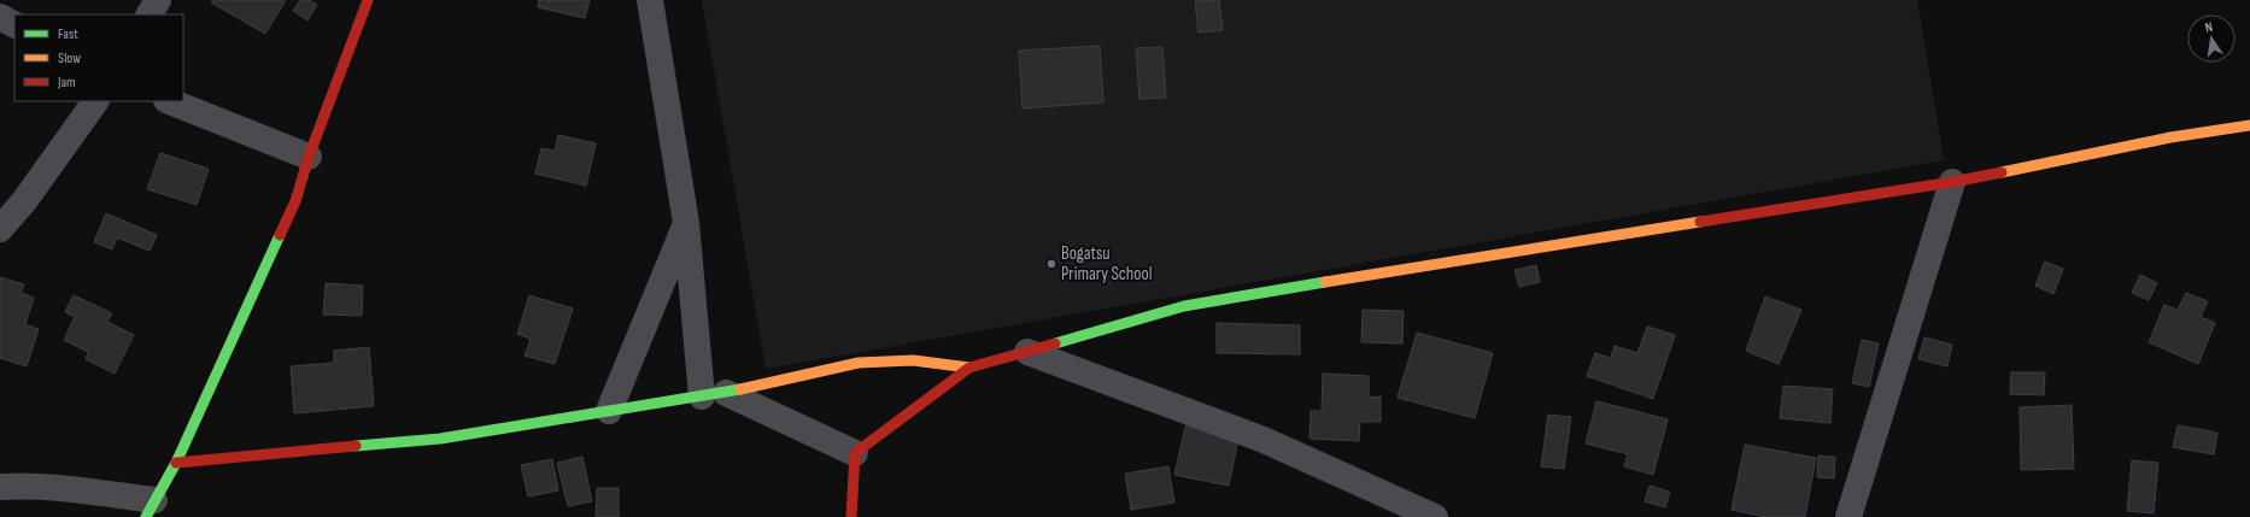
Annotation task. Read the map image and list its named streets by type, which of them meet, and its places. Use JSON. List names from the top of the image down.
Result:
{
  "places": ["Bogatsu Primary School"],
  "legend": ["Fast", "Slow", "Jam"],
  "north": "top"
}
